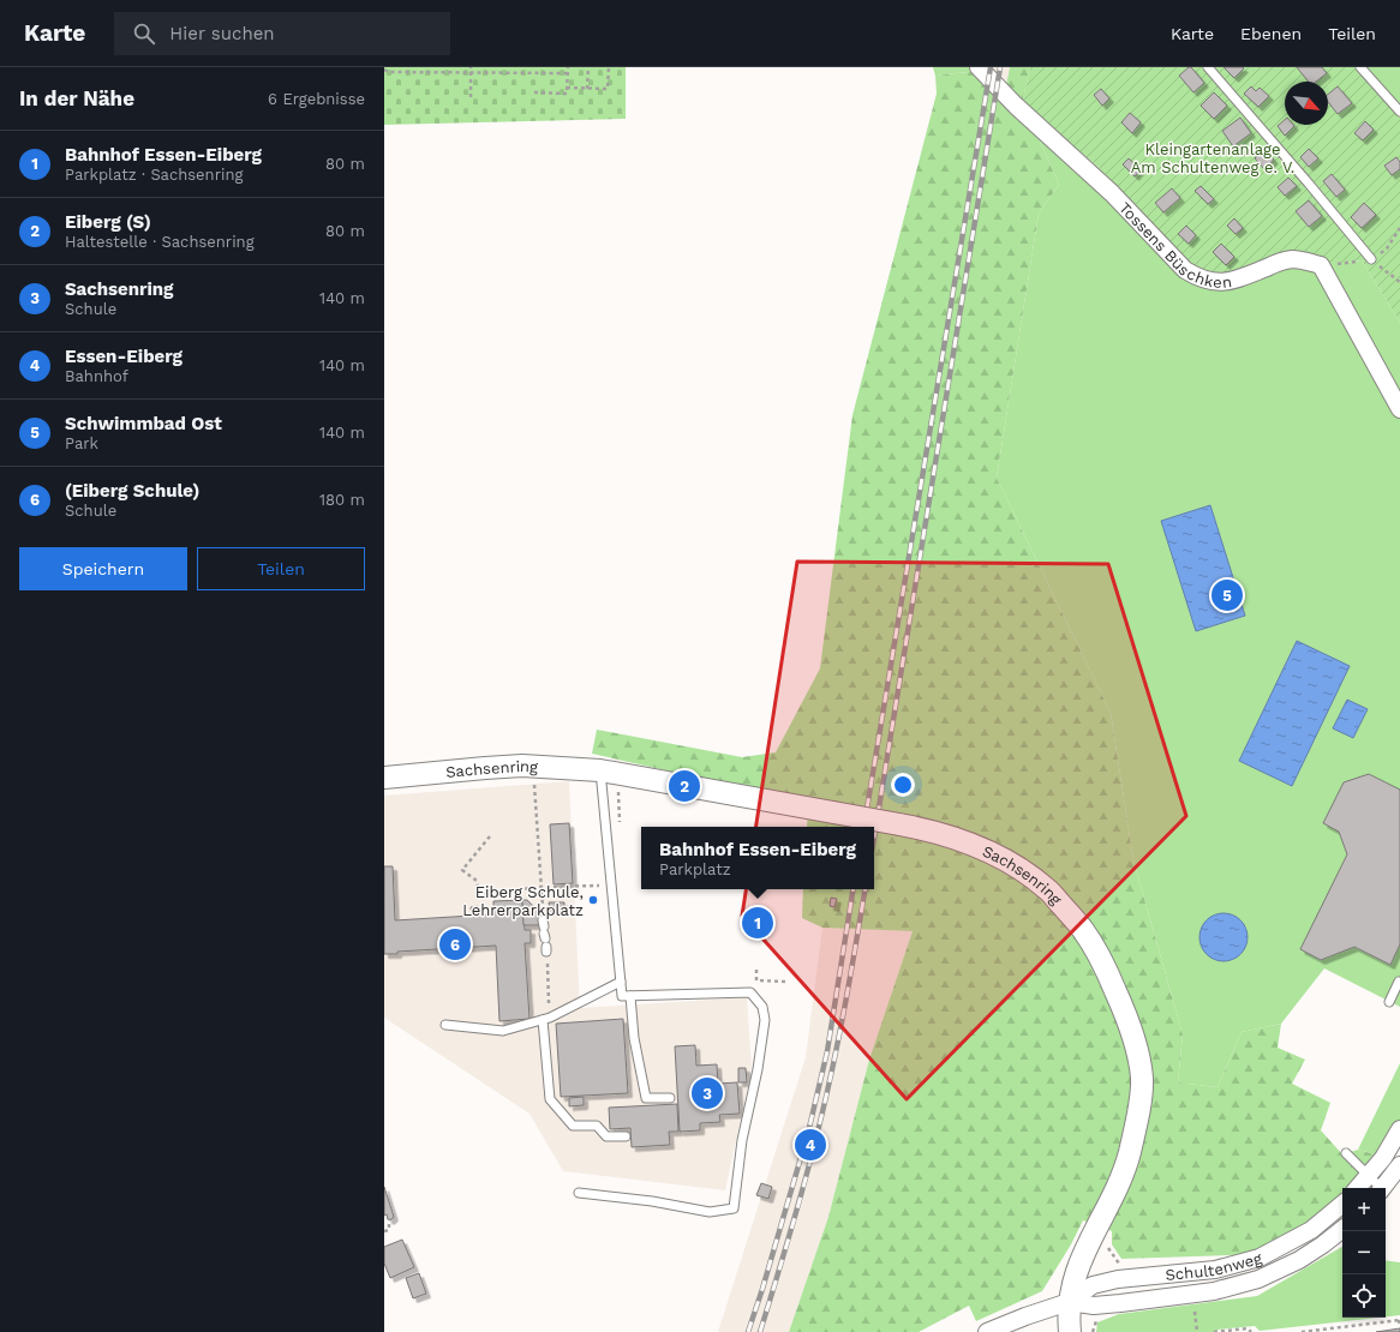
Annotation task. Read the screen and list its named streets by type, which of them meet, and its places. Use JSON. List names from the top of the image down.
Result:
{
  "streets": {
    "street": ["Tossens Büschken", "Sachsenring", "Schultenweg"]
  },
  "crossings": [
    ["Sachsenring", "Schultenweg"]
  ],
  "parks": ["Kleingartenanlage Am Schultenweg e. V."],
  "places": ["Eiberg Schule, Lehrerparkplatz"],
  "north": "bottom right",
  "page": {
    "header": "Karte",
    "search": "Hier suchen",
    "nav": ["Karte", "Ebenen", "Teilen"],
    "heading": ["In der Nähe", "6 Ergebnisse"],
    "list": [
      {
        "mark": "1",
        "name": "Bahnhof Essen-Eiberg",
        "note": "Parkplatz · Sachsenring",
        "value": "80 m"
      },
      {
        "mark": "2",
        "name": "Eiberg (S)",
        "note": "Haltestelle · Sachsenring",
        "value": "80 m"
      },
      {
        "mark": "3",
        "name": "Sachsenring",
        "note": "Schule",
        "value": "140 m"
      },
      {
        "mark": "4",
        "name": "Essen-Eiberg",
        "note": "Bahnhof",
        "value": "140 m"
      },
      {
        "mark": "5",
        "name": "Schwimmbad Ost",
        "note": "Park",
        "value": "140 m"
      },
      {
        "mark": "6",
        "name": "(Eiberg Schule)",
        "note": "Schule",
        "value": "180 m"
      }
    ],
    "buttons": ["Speichern", "Teilen"],
    "pins": [
      "5",
      "2",
      "1",
      "6",
      "3",
      "4"
    ],
    "popup": ["Bahnhof Essen-Eiberg", "Parkplatz"],
    "map_buttons": ["+", "−"]
  }
}
